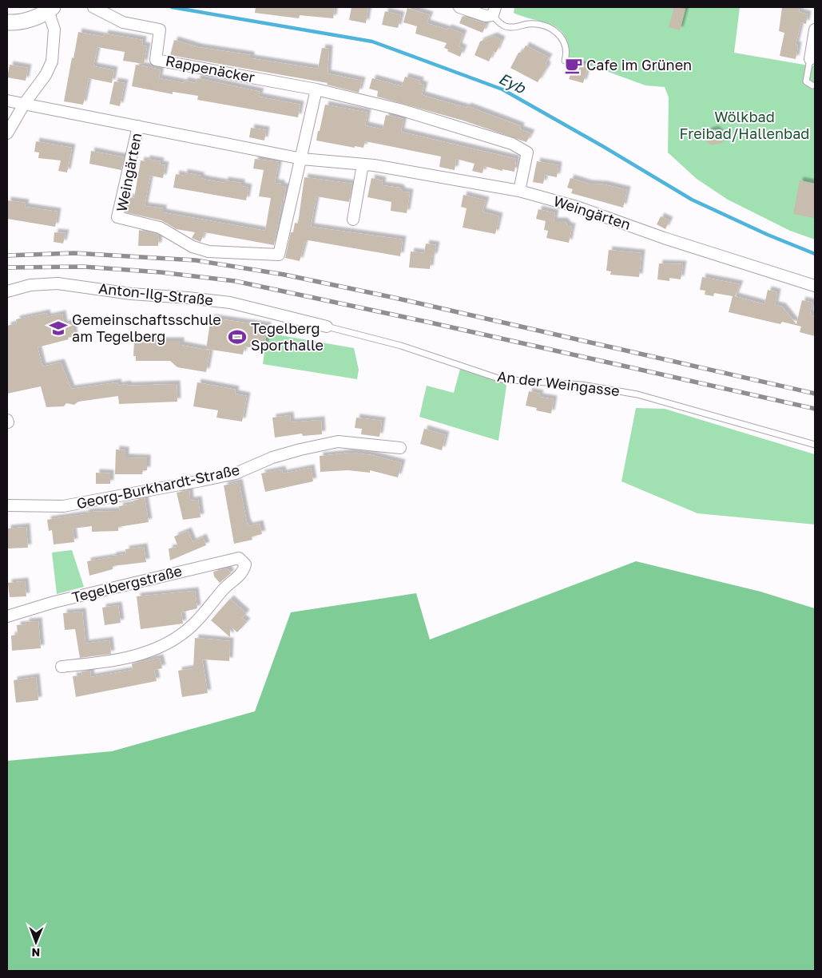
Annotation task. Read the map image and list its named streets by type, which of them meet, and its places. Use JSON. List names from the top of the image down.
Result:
{
  "streets": {
    "street": [
      "Rappenäcker",
      "Weingärten",
      "Anton-Ilg-Straße",
      "Georg-Burkhardt-Straße",
      "Tegelbergstraße"
    ],
    "lane": ["An der Weingasse"]
  },
  "crossings": [
    ["Rappenäcker", "Weingärten"],
    ["Anton-Ilg-Straße", "An der Weingasse"]
  ],
  "water": ["Eyb"],
  "parks": ["Wölkbad Freibad/Hallenbad"],
  "places": {
    "cafe": ["Cafe im Grünen"],
    "school or university": ["Gemeinschaftsschule am Tegelberg"],
    "sports": ["Tegelberg Sporthalle"]
  },
  "north": "bottom"
}
